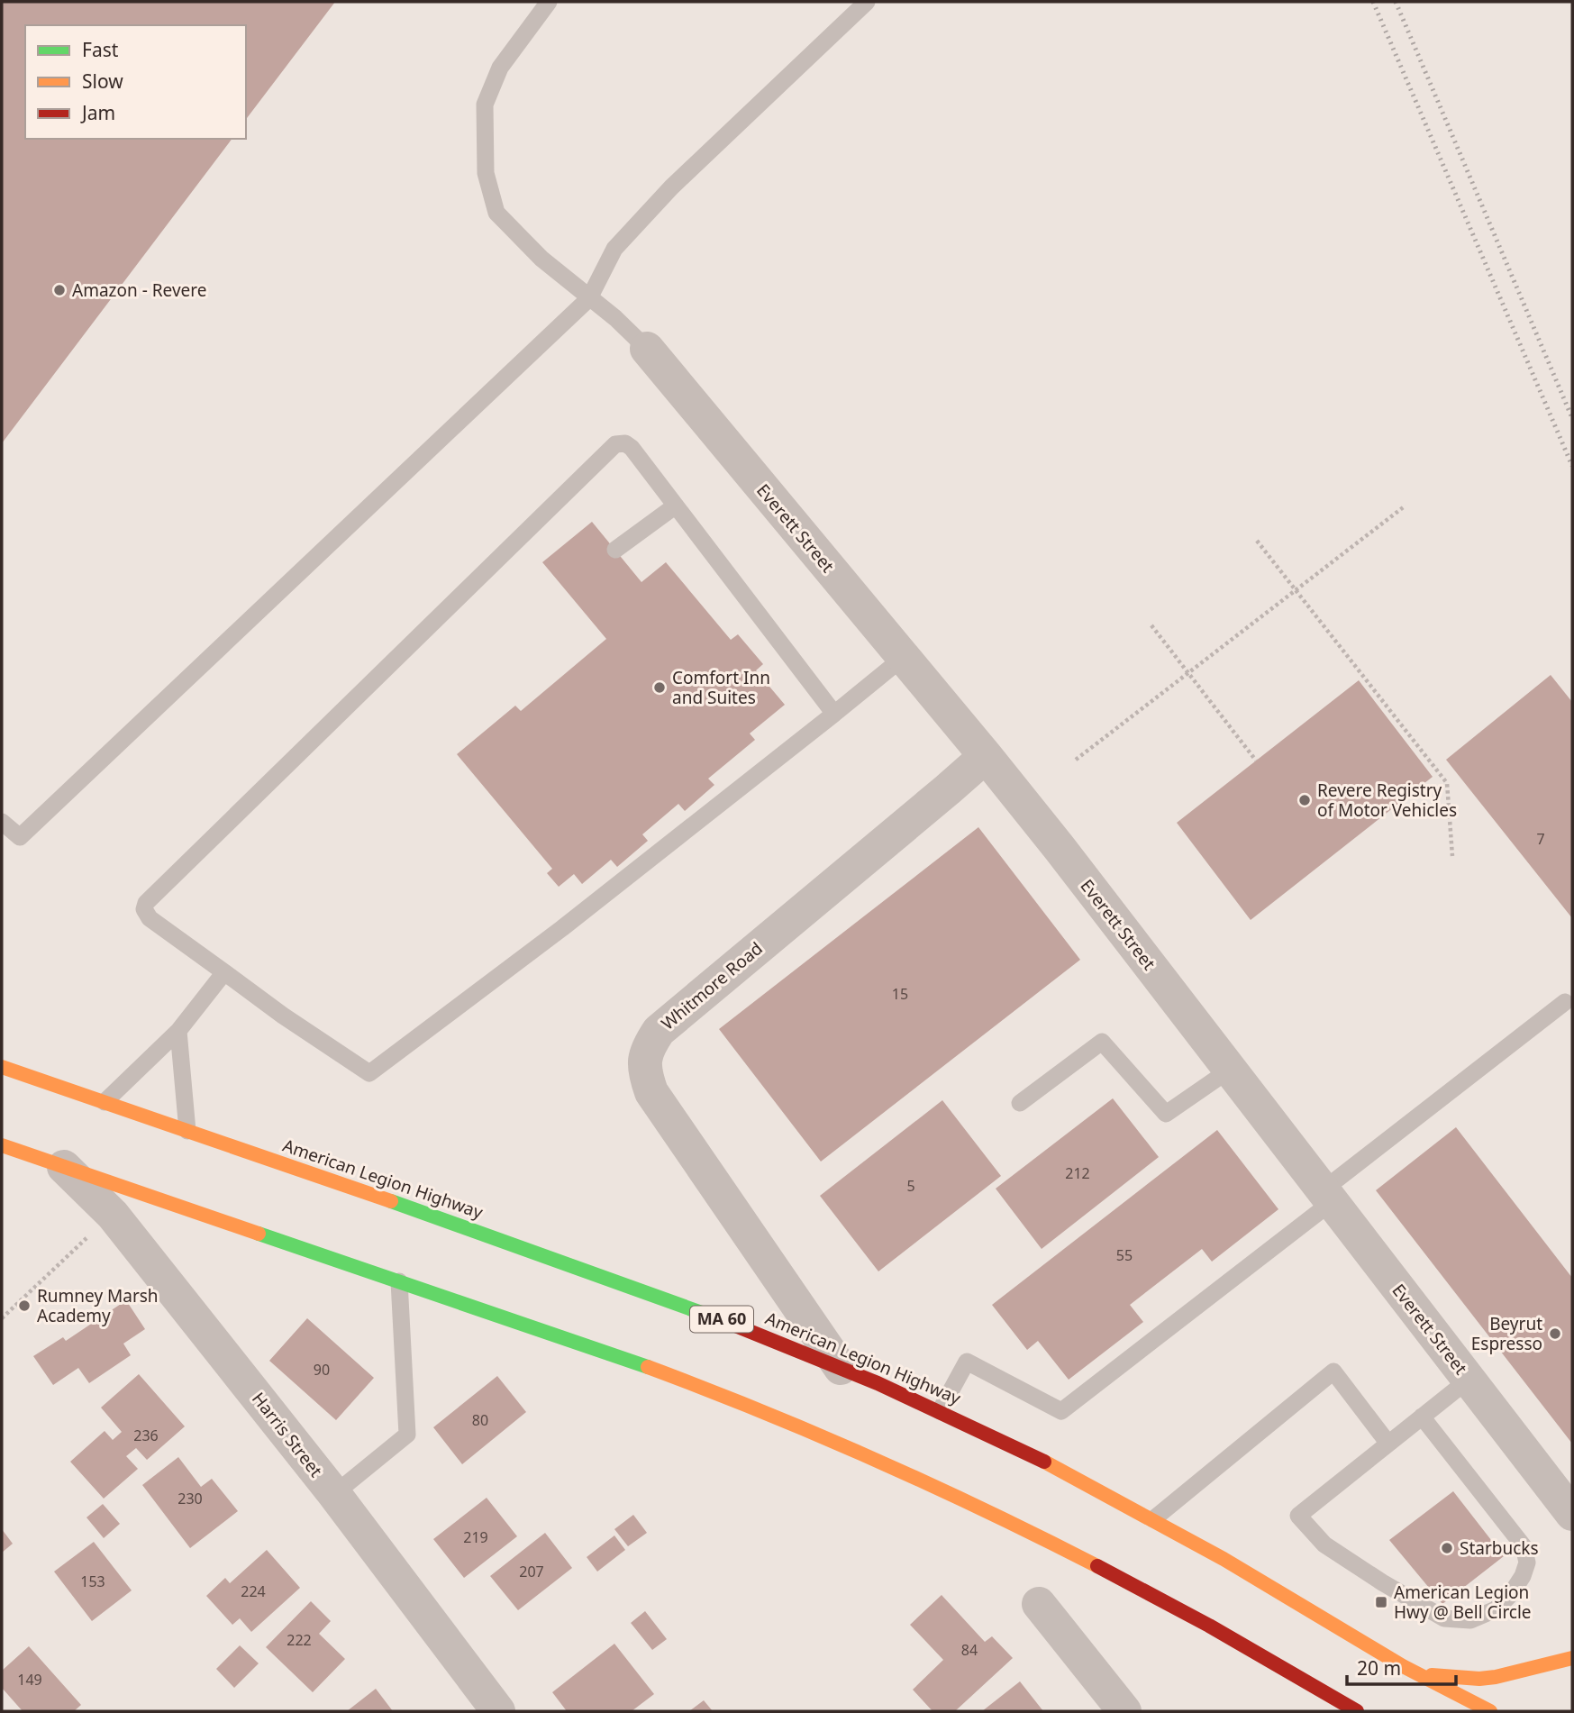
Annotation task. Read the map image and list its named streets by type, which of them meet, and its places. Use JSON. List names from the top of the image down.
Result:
{
  "streets": {
    "highway": ["American Legion Highway", "MA 60"],
    "street": ["Everett Street", "Whitmore Road", "Harris Street"]
  },
  "crossings": [
    ["Everett Street", "Whitmore Road"],
    ["Whitmore Road", "American Legion Highway"]
  ],
  "places": {
    "other": [
      "Amazon - Revere",
      "Comfort Inn and Suites",
      "Revere Registry of Motor Vehicles",
      "Rumney Marsh Academy",
      "Beyrut Espresso",
      "Starbucks"
    ],
    "transit": ["American Legion Hwy @ Bell Circle"]
  },
  "house_numbers": [
    "7",
    "15",
    "212",
    "5",
    "55",
    "90",
    "80",
    "236",
    "230",
    "219",
    "207",
    "153",
    "224",
    "222",
    "84",
    "149"
  ],
  "legend": ["Fast", "Slow", "Jam"],
  "scale_bar": "20 m"
}
